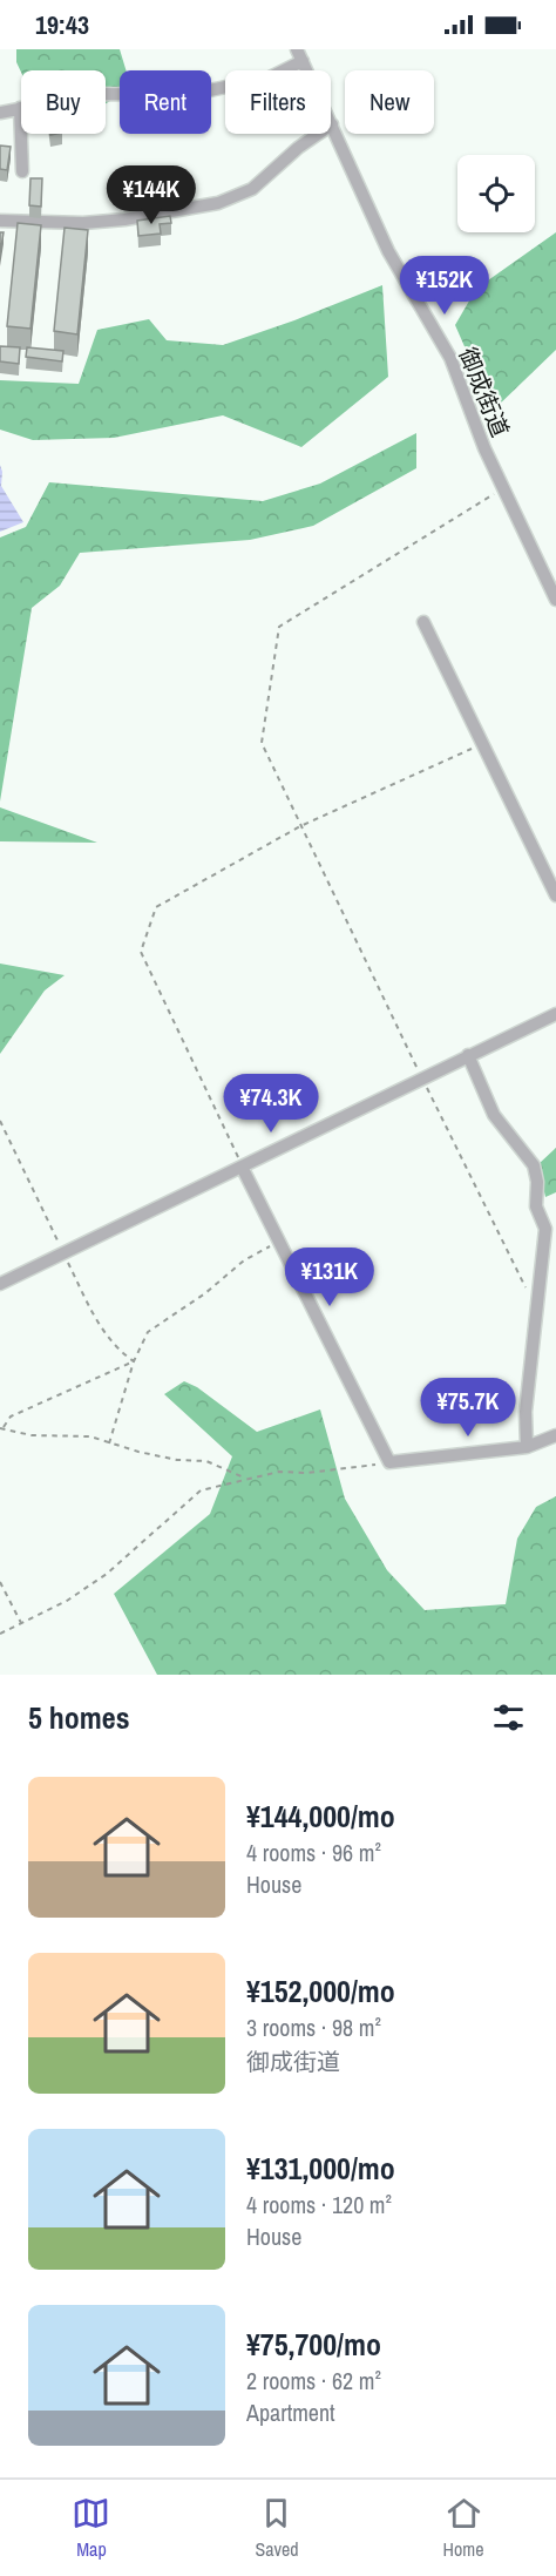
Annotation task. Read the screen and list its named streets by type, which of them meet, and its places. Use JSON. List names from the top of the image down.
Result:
{
  "streets": {
    "street": ["御成街道"]
  },
  "page": {
    "status": "19:43",
    "chip": [
      "Buy",
      "Rent",
      "Filters",
      "New"
    ],
    "price": [
      "¥144K",
      "¥152K",
      "¥74.3K",
      "¥131K",
      "¥75.7K"
    ],
    "heading": "5 homes",
    "list": [
      {
        "name": "¥144,000/mo",
        "note": "4 rooms · 96 m² · House"
      },
      {
        "name": "¥152,000/mo",
        "note": "3 rooms · 98 m² · 御成街道"
      },
      {
        "name": "¥131,000/mo",
        "note": "4 rooms · 120 m² · House"
      },
      {
        "name": "¥75,700/mo",
        "note": "2 rooms · 62 m² · Apartment"
      }
    ],
    "tabs": ["Map", "Saved", "Home"]
  }
}
